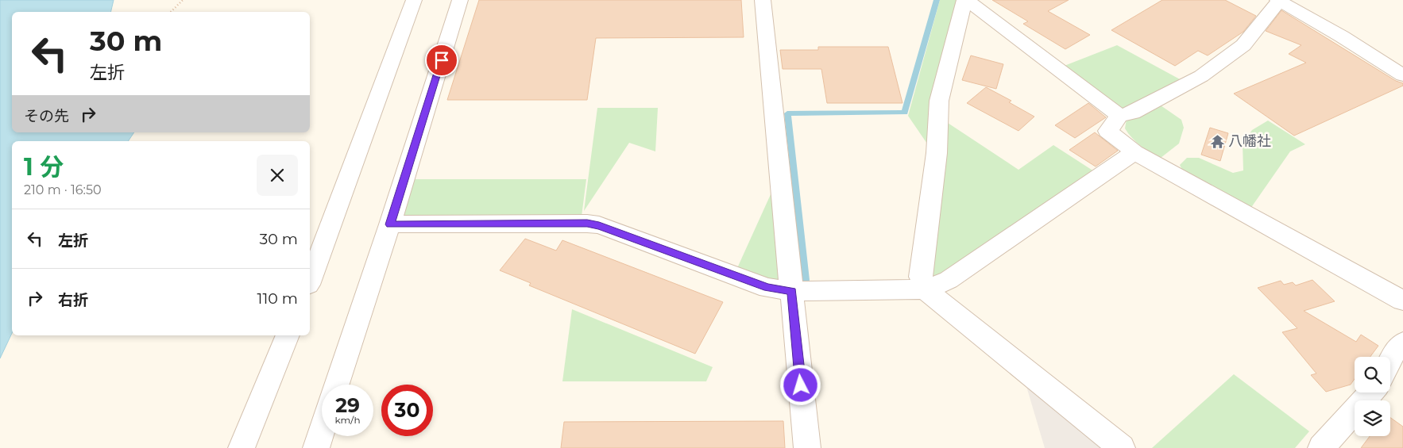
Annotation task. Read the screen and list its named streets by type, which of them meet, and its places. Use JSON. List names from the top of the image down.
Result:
{
  "places": {
    "temple": ["八幡社"]
  },
  "page": {
    "turn": ["30 m", "左折"],
    "then": "その先",
    "heading": ["1 分", "210 m · 16:50"],
    "list": [
      {
        "name": "左折",
        "value": "30 m"
      },
      {
        "name": "右折",
        "value": "110 m"
      }
    ],
    "speed": "29 km/h",
    "limit": "30"
  }
}
